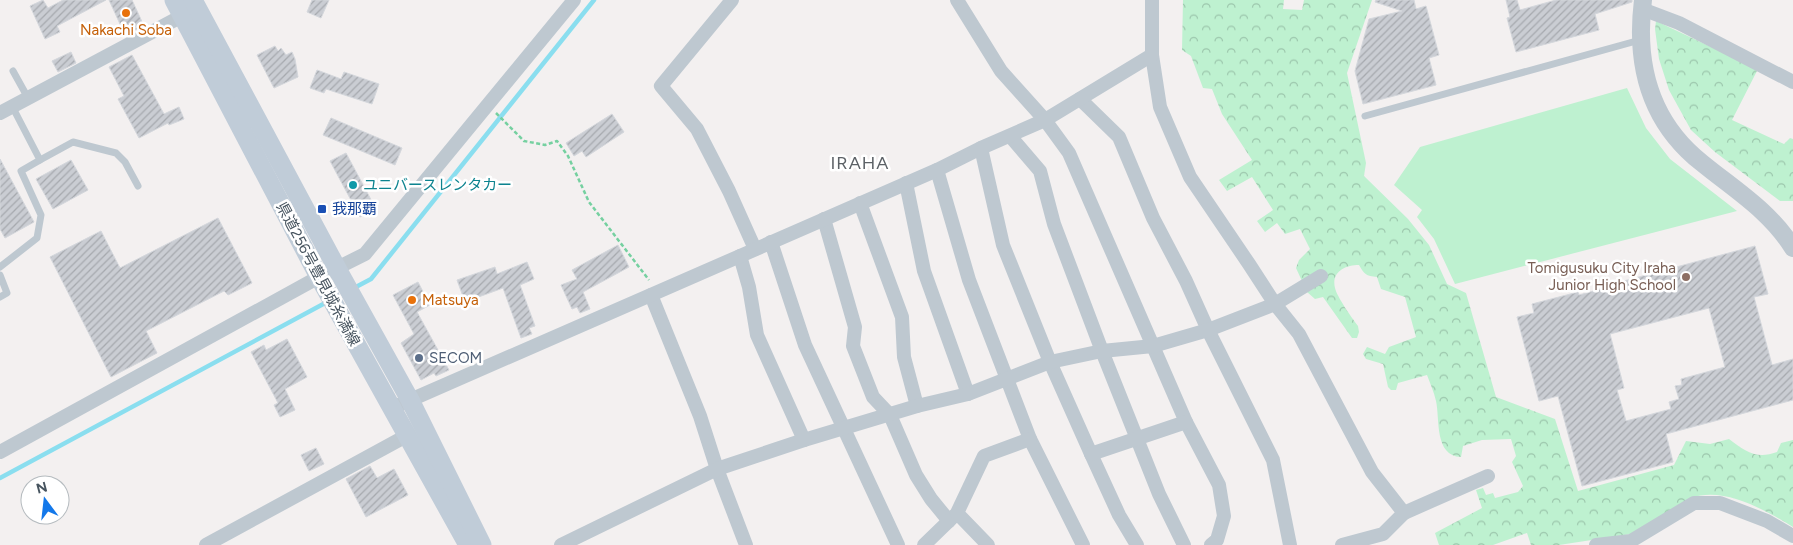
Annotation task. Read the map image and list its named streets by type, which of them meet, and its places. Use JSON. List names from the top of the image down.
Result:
{
  "streets": {
    "main road": ["県道256号豊見城糸満線"]
  },
  "districts": ["IRAHA"],
  "places": {
    "other": [
      "Nakachi Soba",
      "ユニバースレンタカー",
      "Tomigusuku City Iraha Junior High School",
      "Matsuya",
      "SECOM"
    ],
    "transit": ["我那覇"]
  },
  "north": "top"
}
